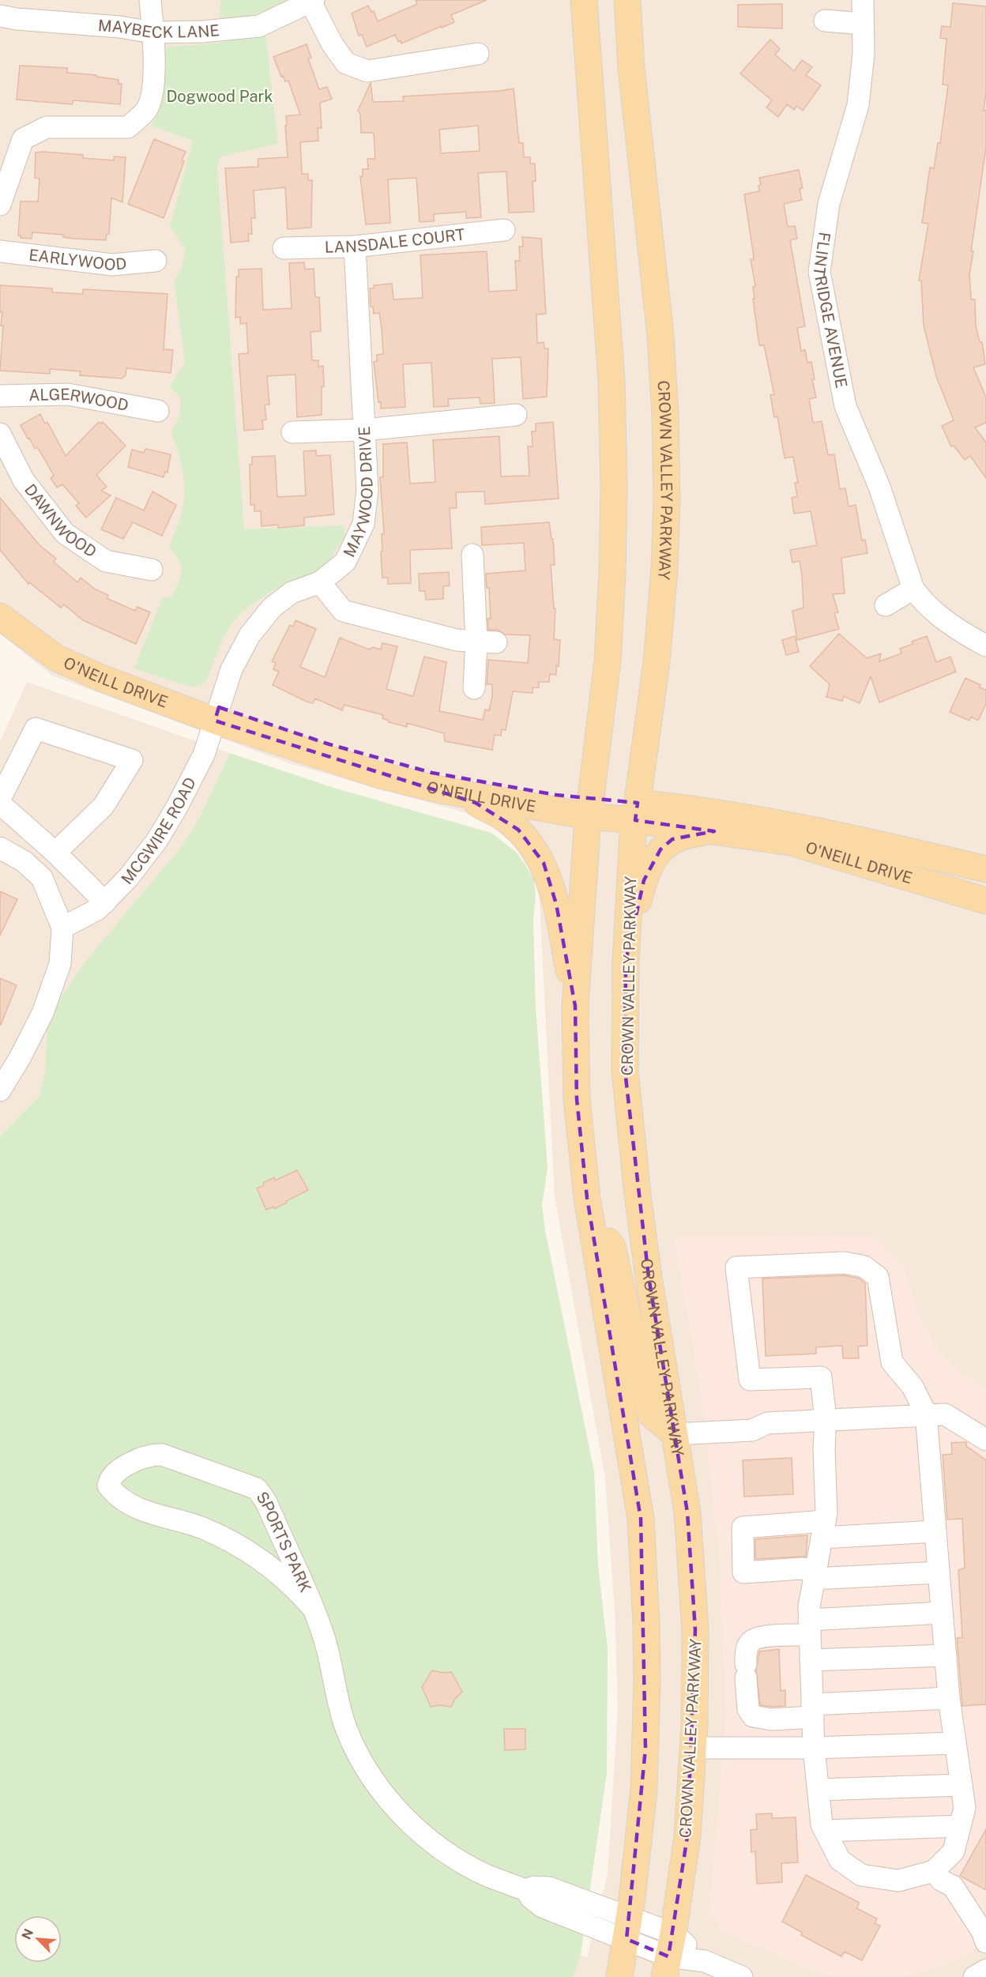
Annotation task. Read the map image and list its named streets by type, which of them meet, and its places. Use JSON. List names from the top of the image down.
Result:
{
  "streets": {
    "main road": ["CROWN VALLEY PARKWAY", "O'NEILL DRIVE"],
    "street": [
      "MAYBECK LANE",
      "LANSDALE COURT",
      "EARLYWOOD",
      "FLINTRIDGE AVENUE",
      "ALGERWOOD",
      "MAYWOOD DRIVE",
      "DAWNWOOD",
      "MCGWIRE ROAD",
      "SPORTS PARK"
    ]
  },
  "crossings": [
    ["LANSDALE COURT", "MAYWOOD DRIVE"],
    ["CROWN VALLEY PARKWAY", "O'NEILL DRIVE"],
    ["CROWN VALLEY PARKWAY", "SPORTS PARK"],
    ["MAYWOOD DRIVE", "O'NEILL DRIVE"],
    ["MAYWOOD DRIVE", "MCGWIRE ROAD"],
    ["O'NEILL DRIVE", "MCGWIRE ROAD"]
  ],
  "parks": ["Dogwood Park"],
  "north": "top left"
}
